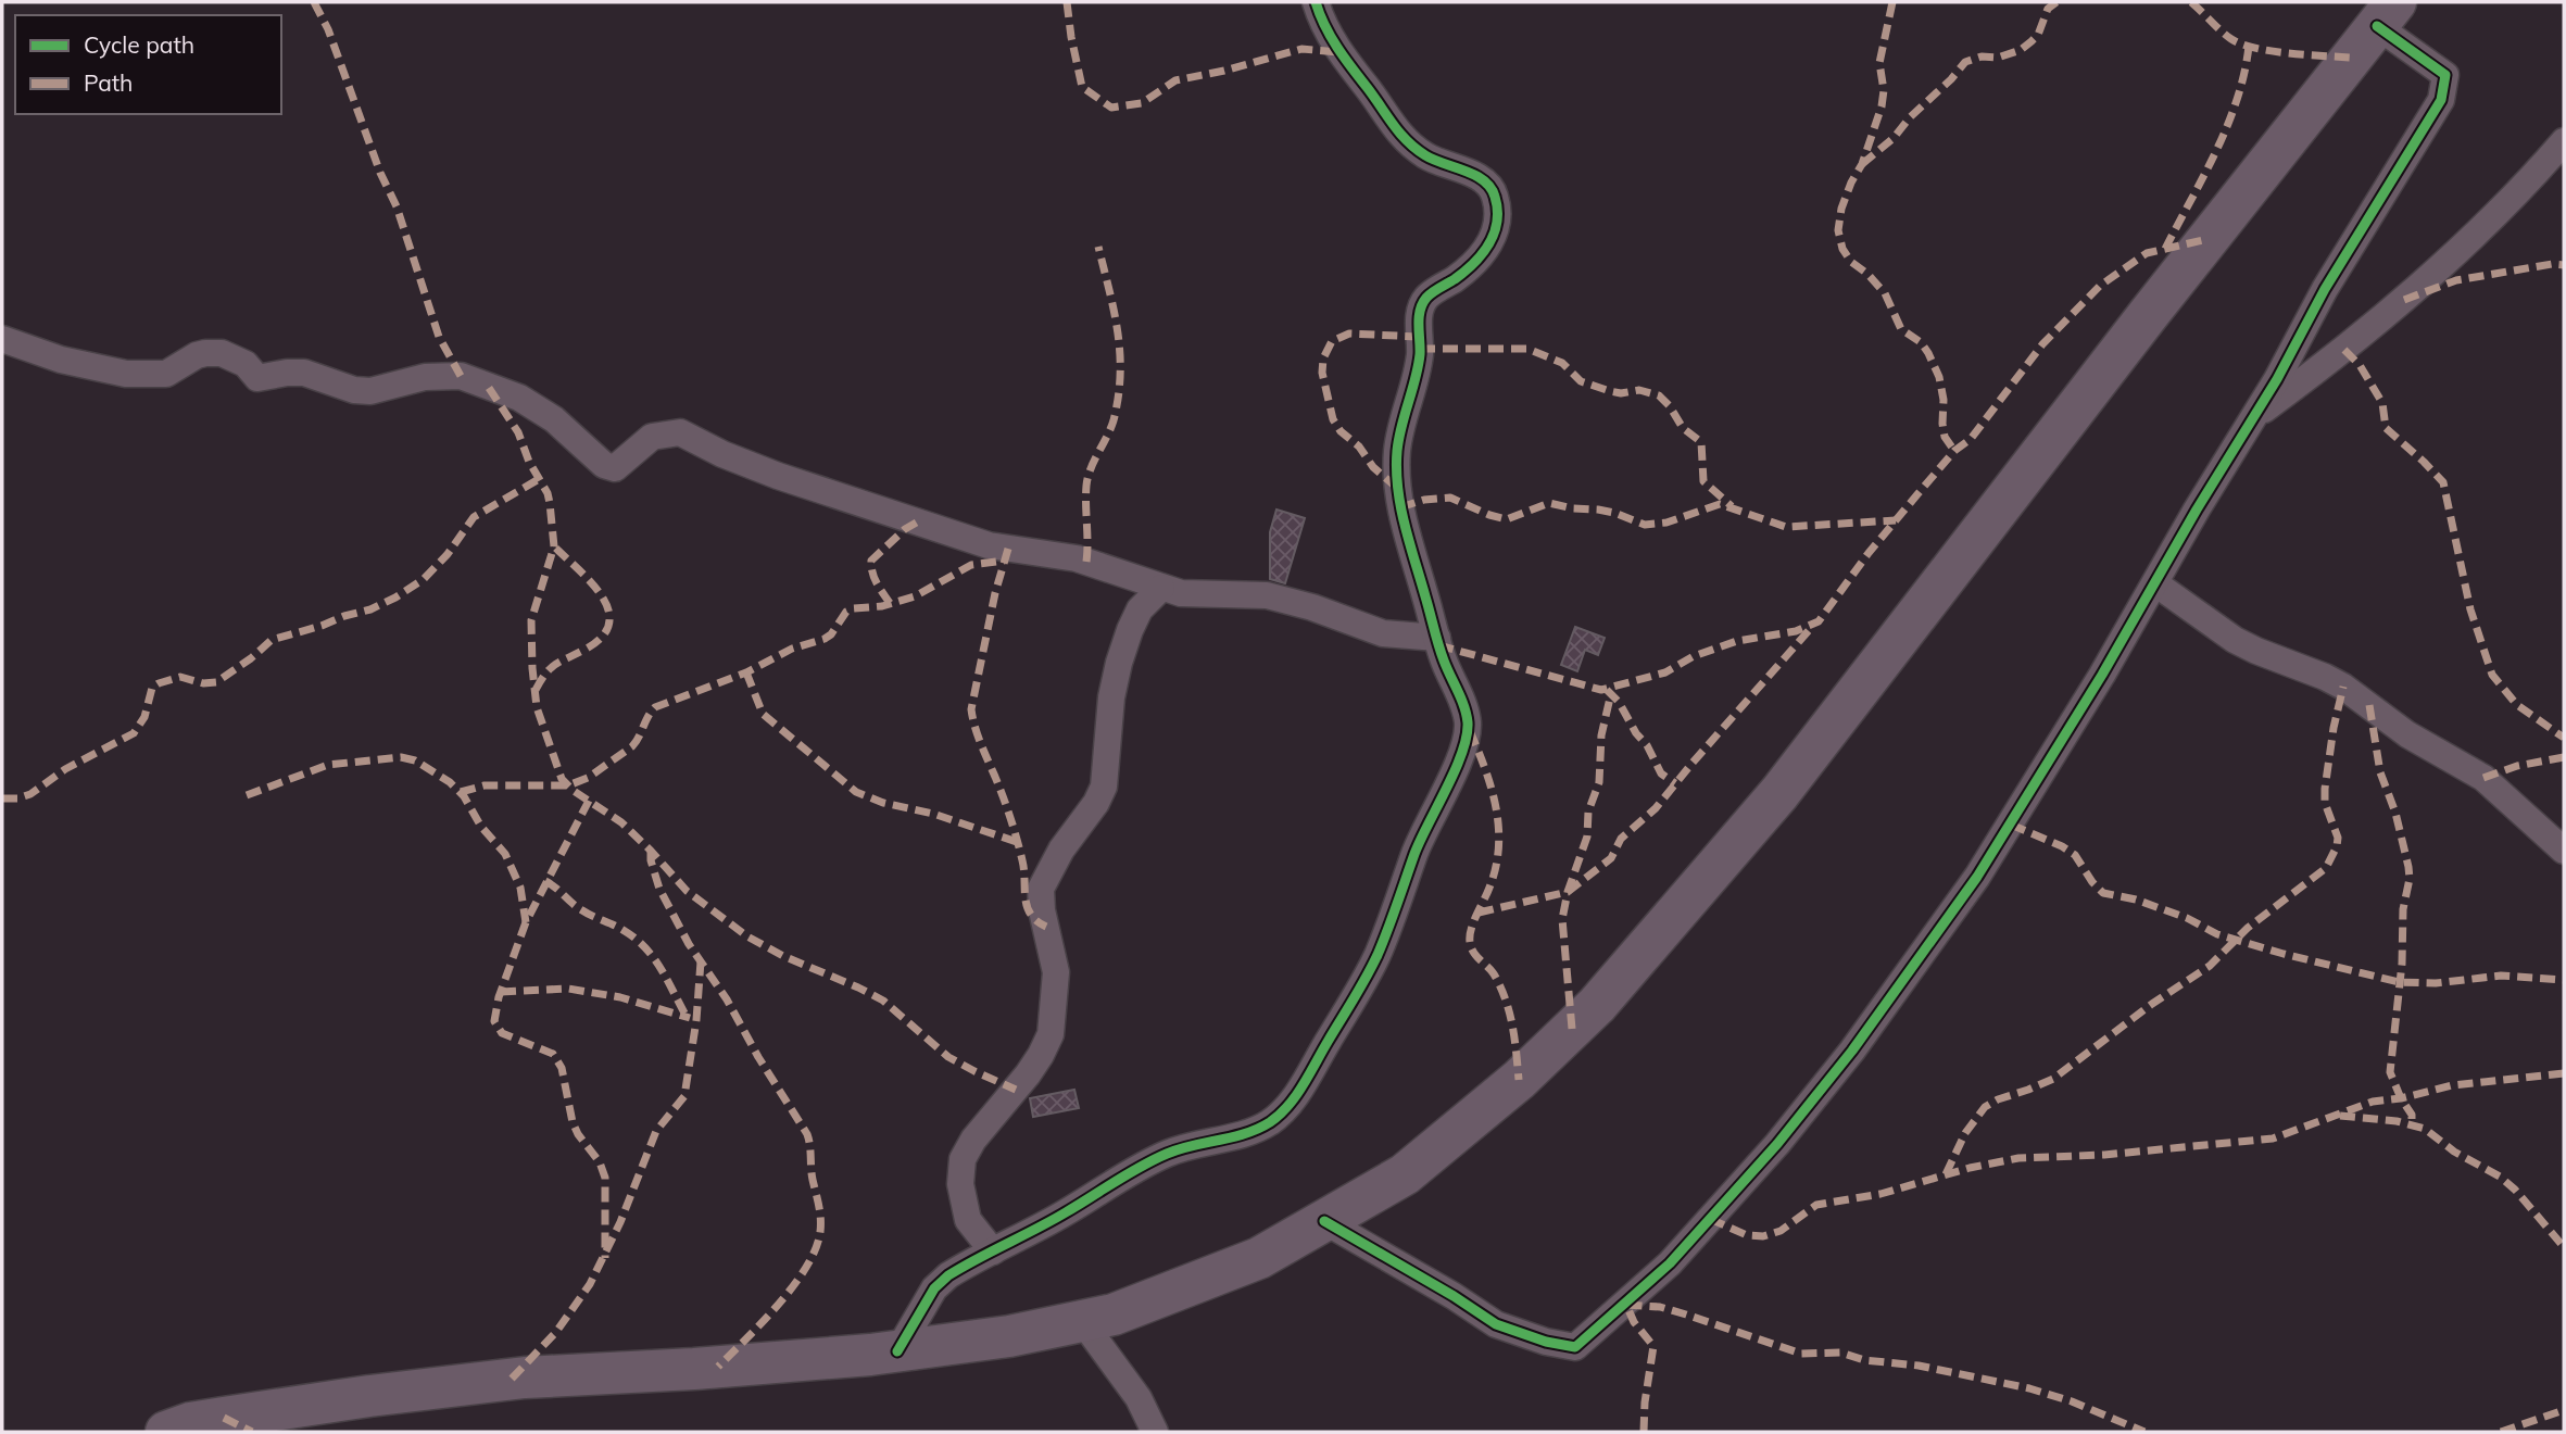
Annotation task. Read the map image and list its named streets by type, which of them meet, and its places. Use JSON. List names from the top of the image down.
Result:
{
  "legend": ["Cycle path", "Path"]
}
